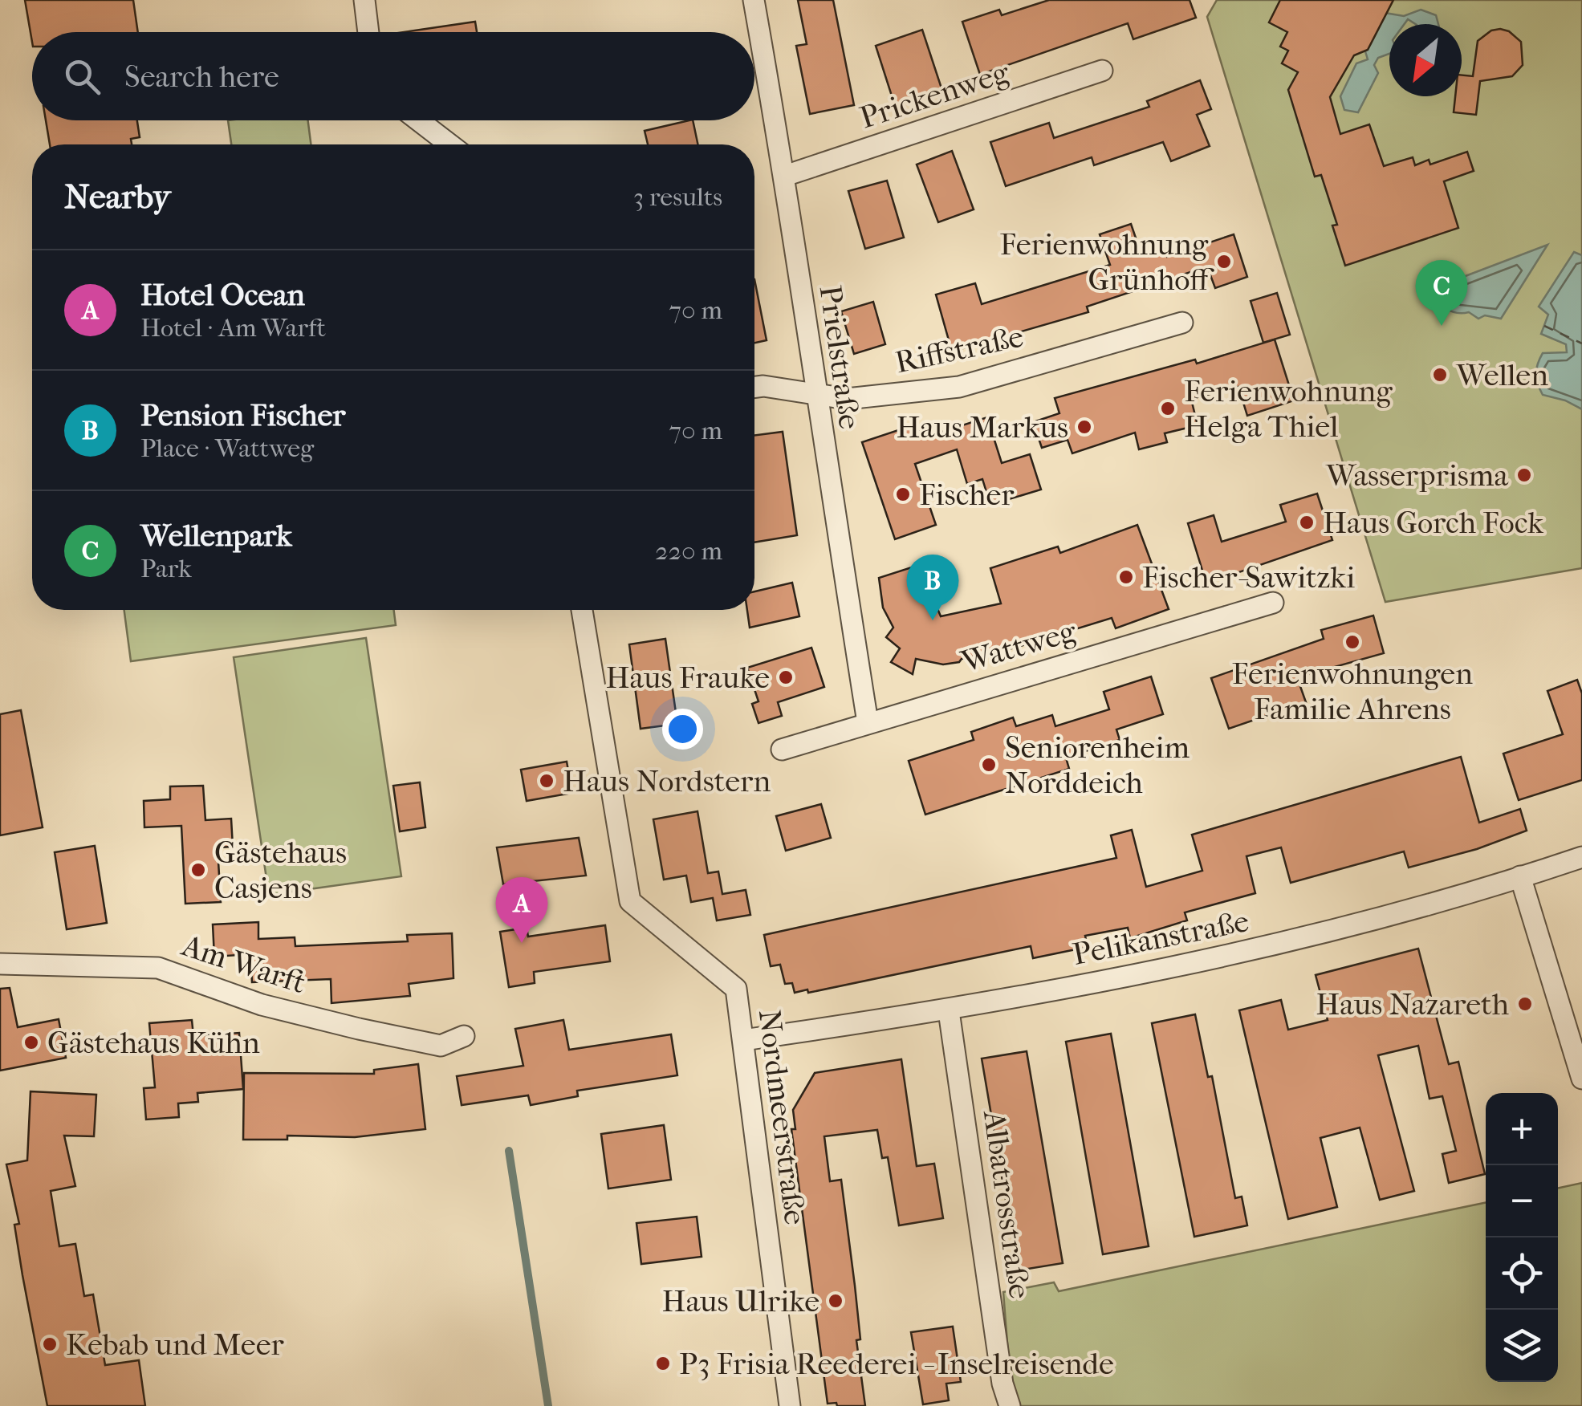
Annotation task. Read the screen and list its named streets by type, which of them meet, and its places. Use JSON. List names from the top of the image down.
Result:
{
  "streets": {
    "street": [
      "Prickenweg",
      "Riffstraße",
      "Prielstraße",
      "Wattweg",
      "Pelikanstraße",
      "Am Warft",
      "Nordmeerstraße",
      "Albatrosstraße"
    ]
  },
  "crossings": [
    ["Prickenweg", "Prielstraße"],
    ["Riffstraße", "Prielstraße"],
    ["Prielstraße", "Wattweg"],
    ["Pelikanstraße", "Nordmeerstraße"],
    ["Pelikanstraße", "Albatrosstraße"]
  ],
  "places": [
    "Ferienwohnung Grünhoff",
    "Wellen",
    "Ferienwohnung Helga Thiel",
    "Haus Markus",
    "Wasserprisma",
    "Fischer",
    "Haus Gorch Fock",
    "Fischer-Sawitzki",
    "Ferienwohnungen Familie Ahrens",
    "Haus Frauke",
    "Seniorenheim Norddeich",
    "Haus Nordstern",
    "Gästehaus Casjens",
    "Haus Nazareth",
    "Gästehaus Kühn",
    "Haus Ulrike",
    "Kebab und Meer",
    "P3 Frisia Reederei - Inselreisende"
  ],
  "north": "bottom left",
  "page": {
    "search": "Search here",
    "heading": ["Nearby", "3 results"],
    "list": [
      {
        "mark": "A",
        "name": "Hotel Ocean",
        "note": "Hotel · Am Warft",
        "value": "70 m"
      },
      {
        "mark": "B",
        "name": "Pension Fischer",
        "note": "Place · Wattweg",
        "value": "70 m"
      },
      {
        "mark": "C",
        "name": "Wellenpark",
        "note": "Park",
        "value": "220 m"
      }
    ],
    "pins": ["C", "B", "A"],
    "map_buttons": ["+", "−"]
  }
}
